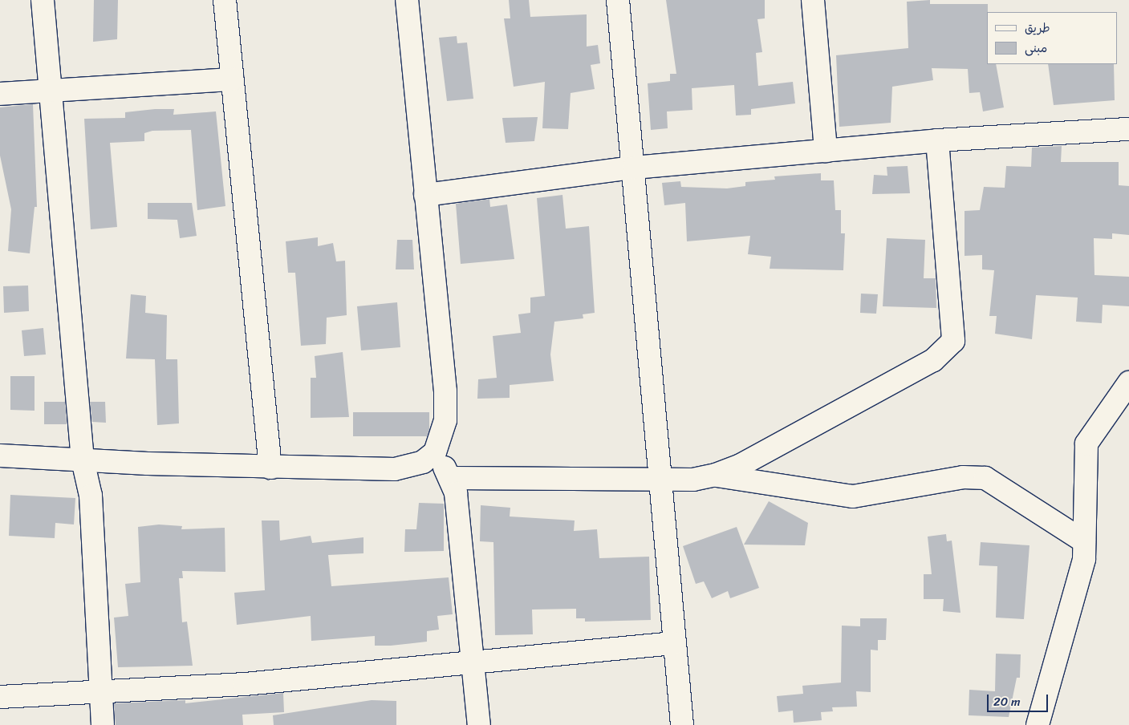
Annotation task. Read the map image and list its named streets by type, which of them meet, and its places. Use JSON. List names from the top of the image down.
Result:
{
  "legend": ["طريق", "مبنى"],
  "scale_bar": "20 m"
}
